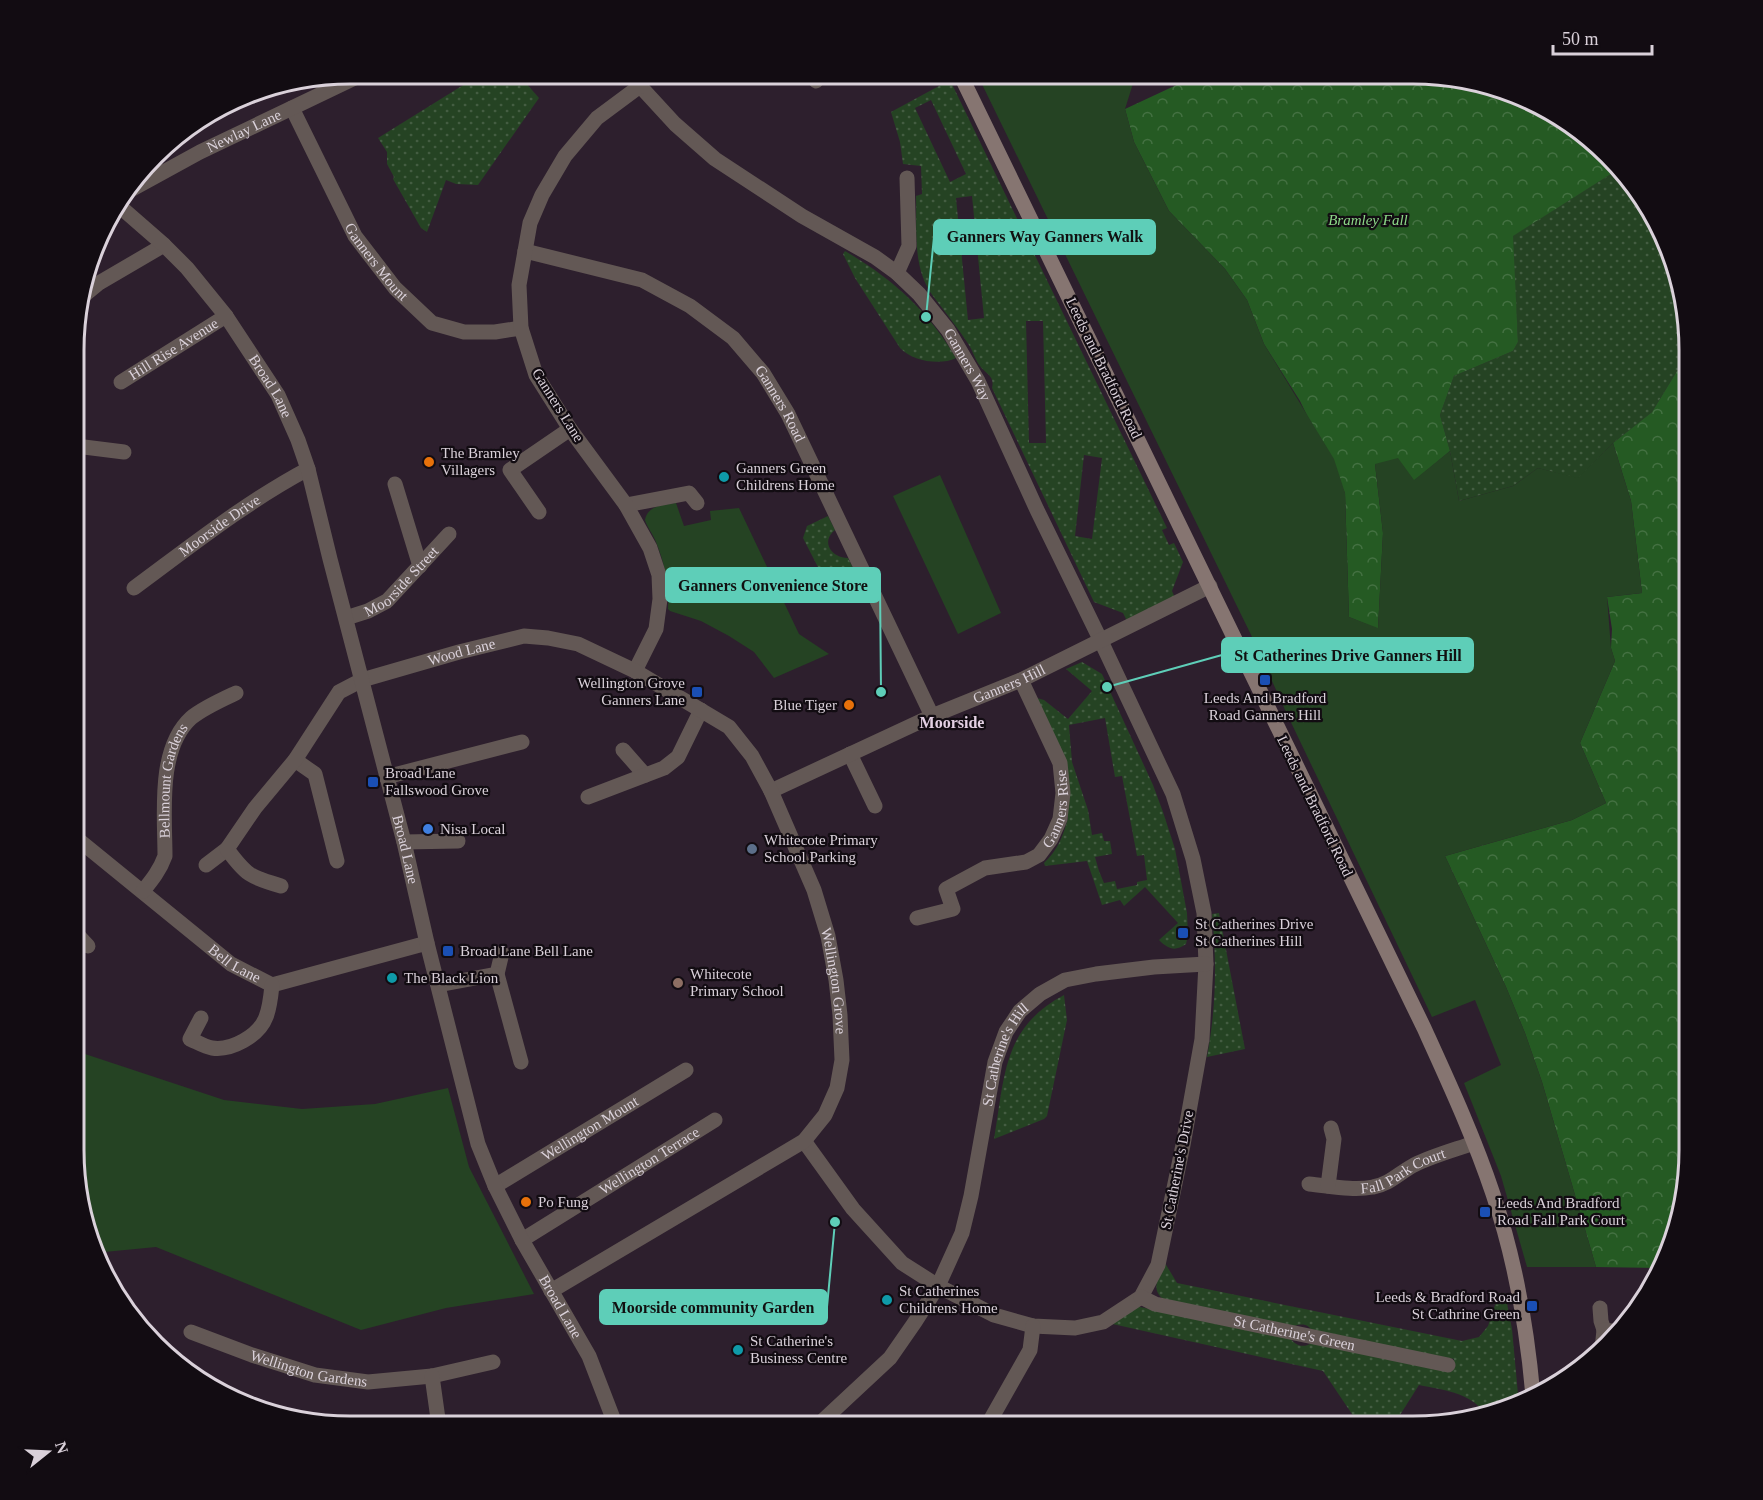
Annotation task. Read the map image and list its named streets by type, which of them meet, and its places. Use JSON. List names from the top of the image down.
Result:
{
  "streets": {
    "main road": ["Leeds and Bradford Road"],
    "street": [
      "Newlay Lane",
      "Ganners Mount",
      "Hill Rise Avenue",
      "Ganners Way",
      "Broad Lane",
      "Ganners Lane",
      "Ganners Road",
      "Moorside Drive",
      "Moorside Street",
      "Wood Lane",
      "Ganners Hill",
      "Bellmount Gardens",
      "Ganners Rise",
      "Bell Lane",
      "Wellington Grove",
      "St Catherine's Hill",
      "Wellington Mount",
      "Wellington Terrace",
      "St Catherine's Drive",
      "Fall Park Court",
      "St Catherine's Green",
      "Wellington Gardens"
    ]
  },
  "crossings": [
    ["Newlay Lane", "Ganners Mount"],
    ["Ganners Mount", "Ganners Lane"],
    ["Hill Rise Avenue", "Broad Lane"],
    ["Ganners Way", "Ganners Hill"],
    ["Ganners Way", "St Catherine's Drive"],
    ["Leeds and Bradford Road", "Ganners Hill"],
    ["Leeds and Bradford Road", "Fall Park Court"],
    ["Broad Lane", "Moorside Drive"],
    ["Broad Lane", "Moorside Street"],
    ["Broad Lane", "Wood Lane"],
    ["Broad Lane", "Bell Lane"],
    ["Broad Lane", "Wellington Grove"],
    ["Broad Lane", "Wellington Mount"],
    ["Broad Lane", "Wellington Terrace"],
    ["Ganners Lane", "Ganners Road"],
    ["Ganners Lane", "Wellington Grove"],
    ["Ganners Road", "Ganners Hill"],
    ["Wood Lane", "Wellington Grove"],
    ["Ganners Hill", "Ganners Rise"],
    ["Ganners Hill", "Wellington Grove"],
    ["Ganners Hill", "St Catherine's Drive"],
    ["Bellmount Gardens", "Bell Lane"],
    ["Wellington Grove", "St Catherine's Drive"],
    ["St Catherine's Hill", "St Catherine's Drive"],
    ["St Catherine's Drive", "St Catherine's Green"]
  ],
  "districts": ["Moorside"],
  "parks": ["Bramley Fall"],
  "places": {
    "other": [
      "Ganners Way Ganners Walk",
      "The Bramley Villagers",
      "Ganners Green Childrens Home",
      "St Catherines Drive Ganners Hill",
      "Ganners Convenience Store",
      "Blue Tiger",
      "Nisa Local",
      "Whitecote Primary School Parking",
      "The Black Lion",
      "Whitecote Primary School",
      "Po Fung",
      "Moorside community Garden",
      "St Catherines Childrens Home",
      "St Catherine's Business Centre"
    ],
    "transit": [
      "Leeds And Bradford Road Ganners Hill",
      "Wellington Grove Ganners Lane",
      "Broad Lane Fallswood Grove",
      "St Catherines Drive St Catherines Hill",
      "Broad Lane Bell Lane",
      "Leeds And Bradford Road Fall Park Court",
      "Leeds & Bradford Road St Cathrine Green"
    ]
  },
  "scale_bar": "50 m",
  "north": "right"
}
